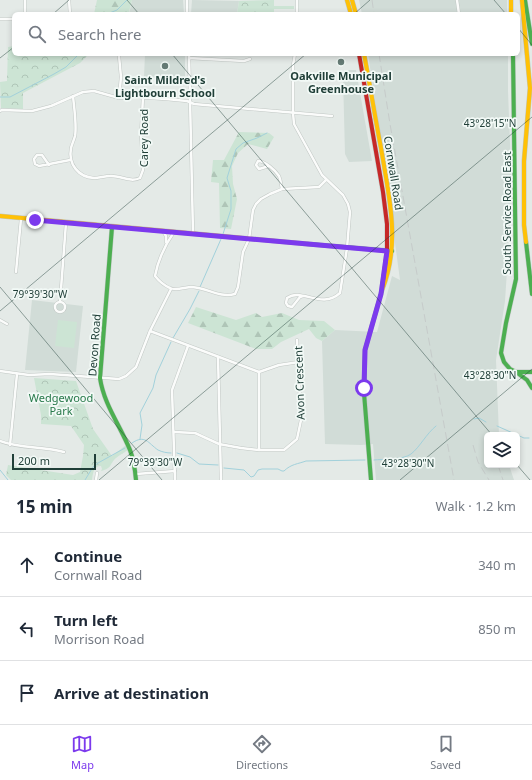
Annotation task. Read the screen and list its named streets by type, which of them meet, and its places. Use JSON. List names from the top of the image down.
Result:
{
  "streets": {
    "main road": ["Cornwall Road", "South Service Road East", "Devon Road"],
    "street": ["Carey Road", "Avon Crescent"]
  },
  "parks": ["Wedgewood Park"],
  "places": ["Oakville Municipal Greenhouse", "Saint Mildred's Lightbourn School"],
  "scale_bar": "200 m",
  "page": {
    "search": "Search here",
    "scale": "200 m",
    "heading": ["15 min", "Walk · 1.2 km"],
    "list": [
      ["Continue", "Cornwall Road", "340 m"],
      ["Turn left", "Morrison Road", "850 m"],
      "Arrive at destination"
    ],
    "nav": ["Map", "Directions", "Saved"]
  },
  "coordinates": ["43°28'15\"N", "79°39'30\"W", "43°28'30\"N"]
}
